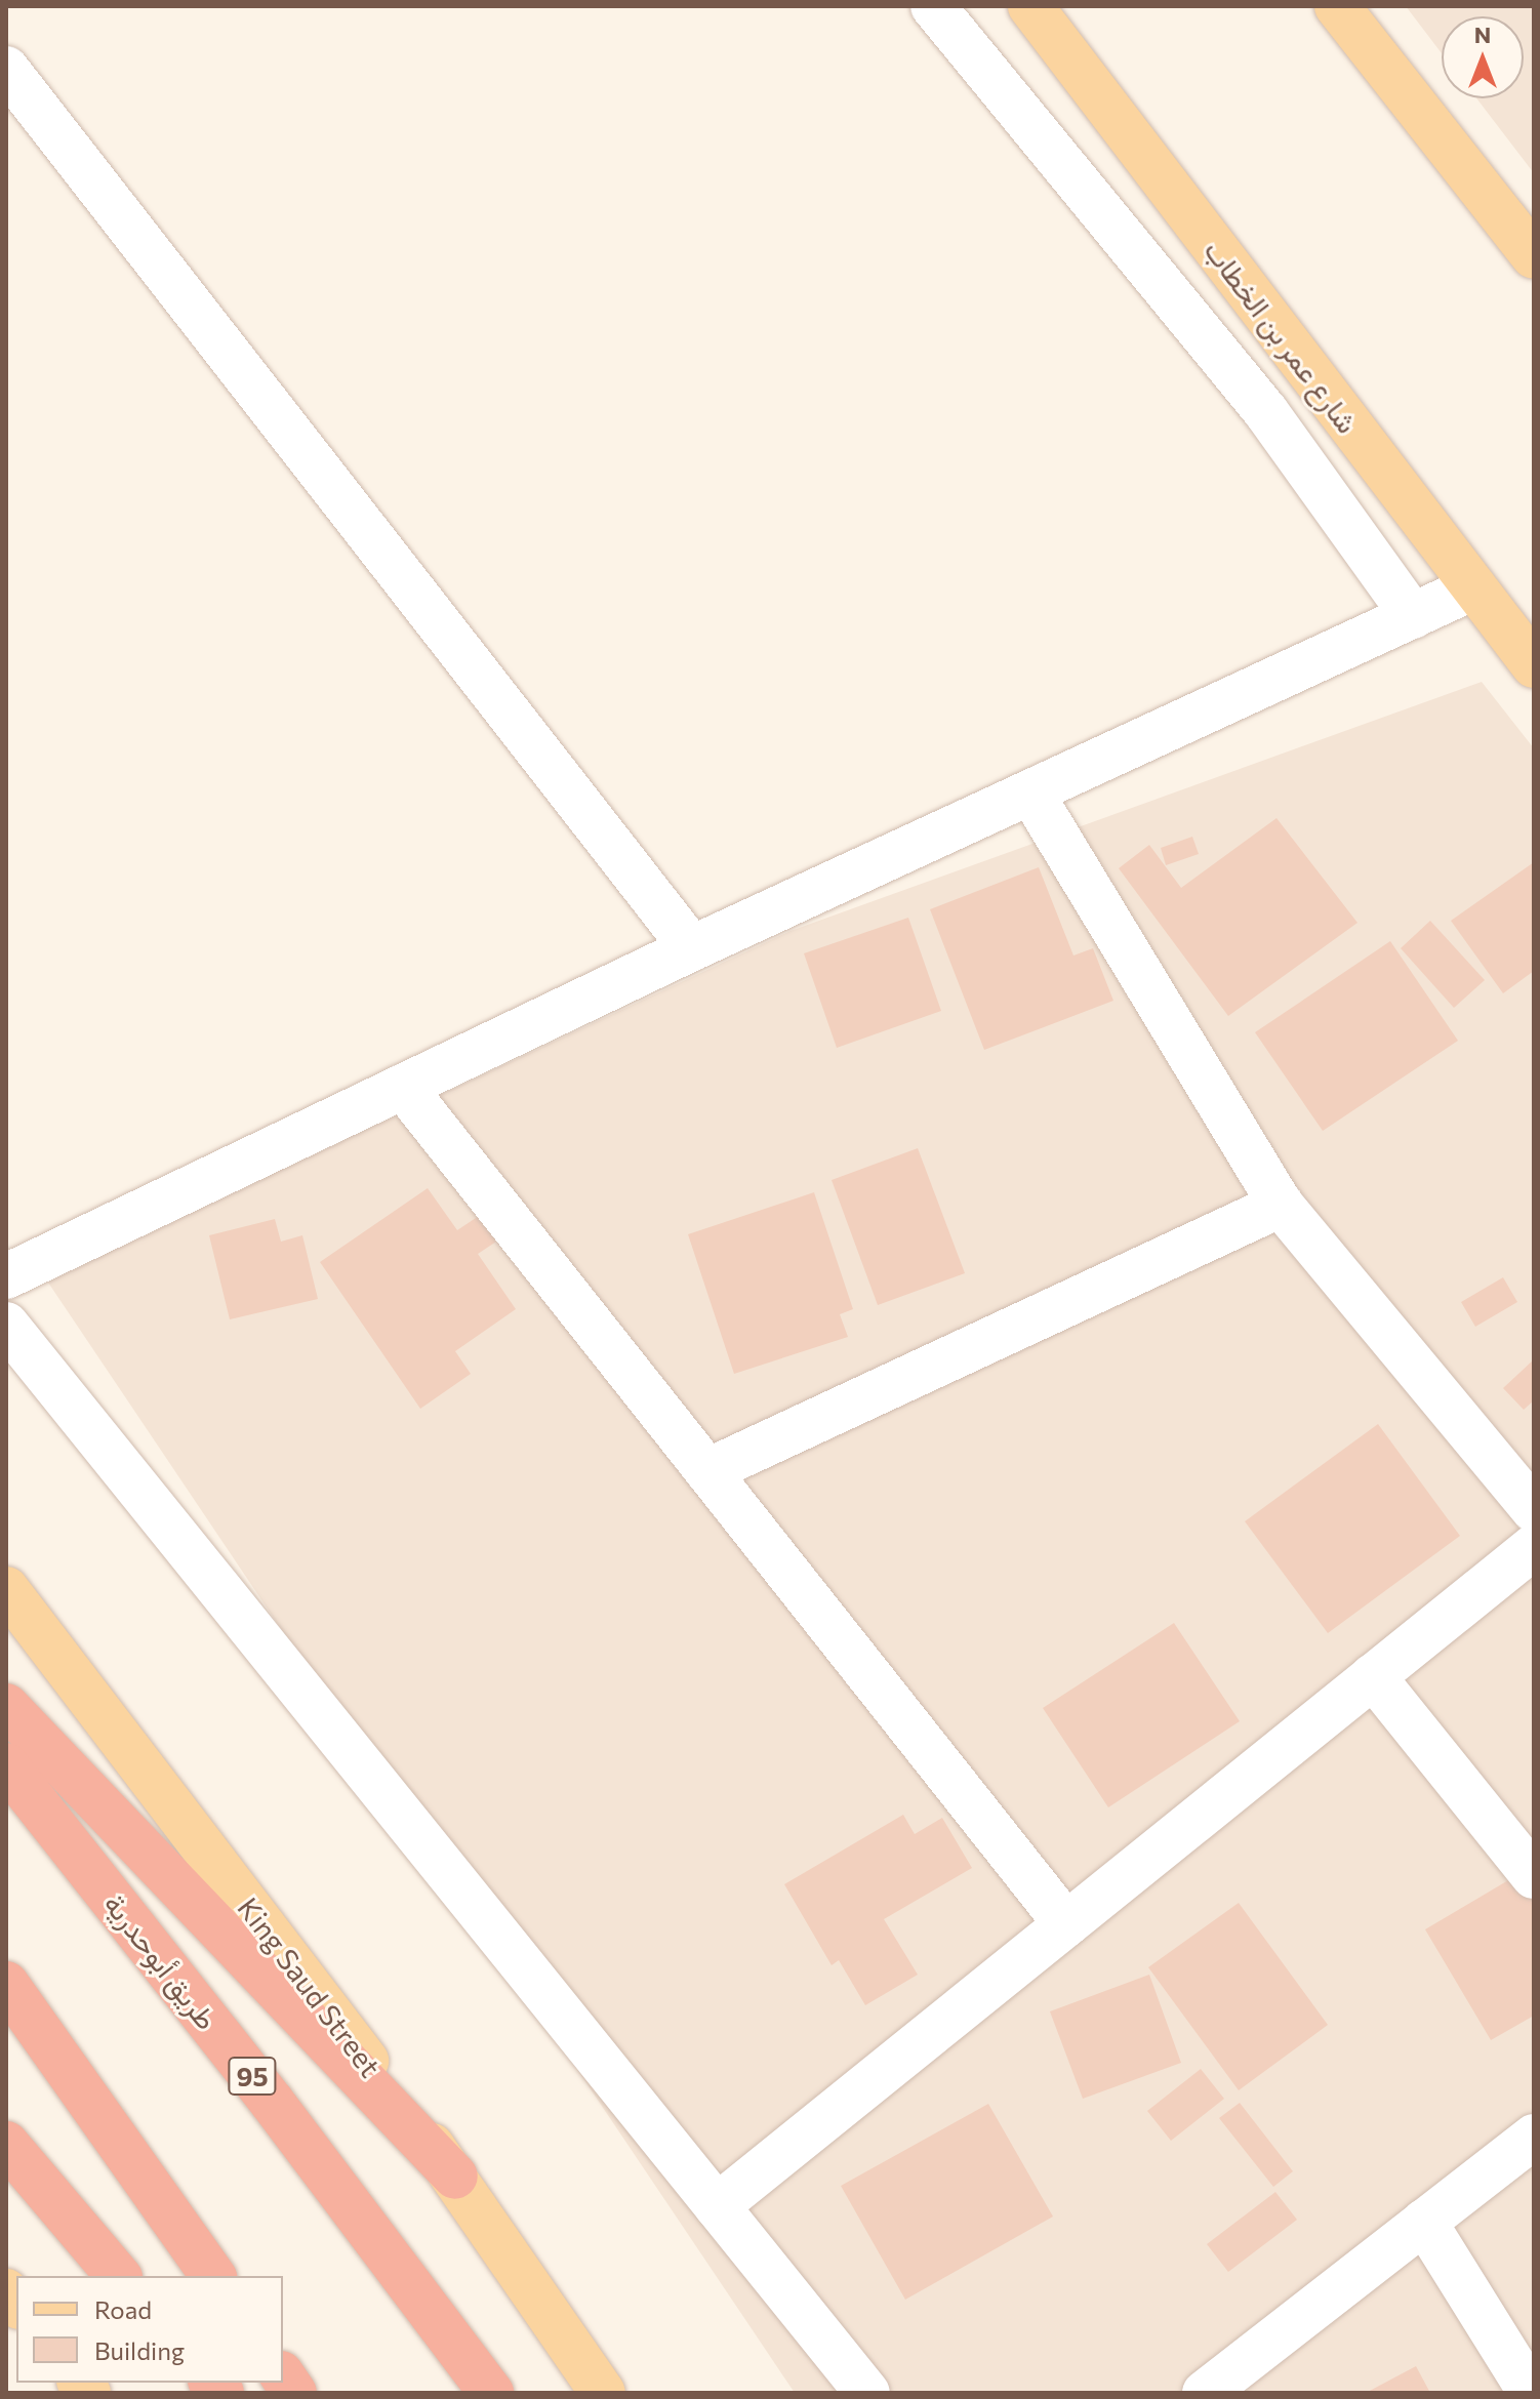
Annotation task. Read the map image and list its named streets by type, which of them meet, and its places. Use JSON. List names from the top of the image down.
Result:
{
  "streets": {
    "highway": ["طريق أبوحدرية", "95"],
    "main road": ["شارع عمر بن الخطاب", "King Saud Street"]
  },
  "legend": ["Road", "Building"],
  "north": "top"
}
